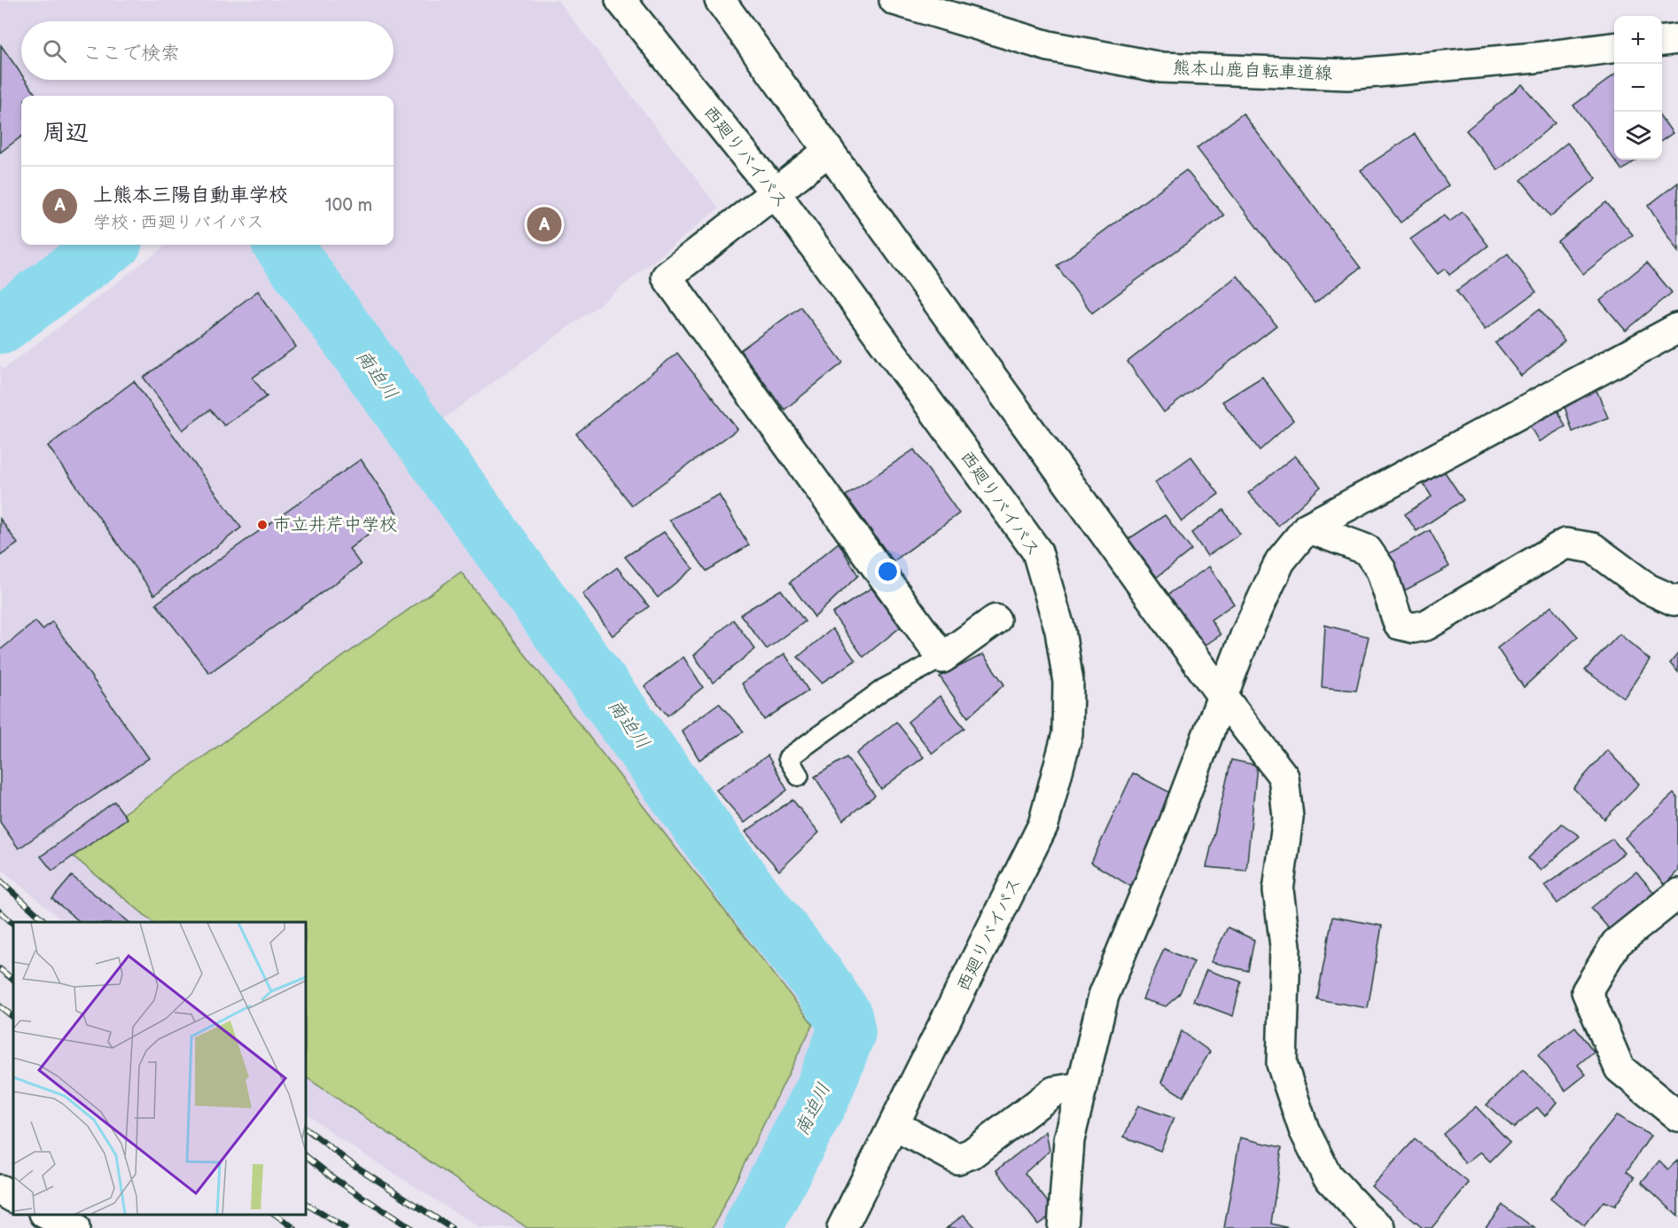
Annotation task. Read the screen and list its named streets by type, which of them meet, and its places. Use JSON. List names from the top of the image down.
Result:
{
  "streets": {
    "street": ["熊本山鹿自転車道線", "西廻りバイパス"]
  },
  "water": ["南迫川"],
  "places": ["市立井芹中学校"],
  "page": {
    "map_buttons": ["+", "−"],
    "search": "ここで検索",
    "heading": "周辺",
    "list": [
      {
        "mark": "A",
        "name": "上熊本三陽自動車学校",
        "note": "学校 · 西廻りバイパス",
        "value": "100 m"
      }
    ],
    "pins": "A"
  }
}
